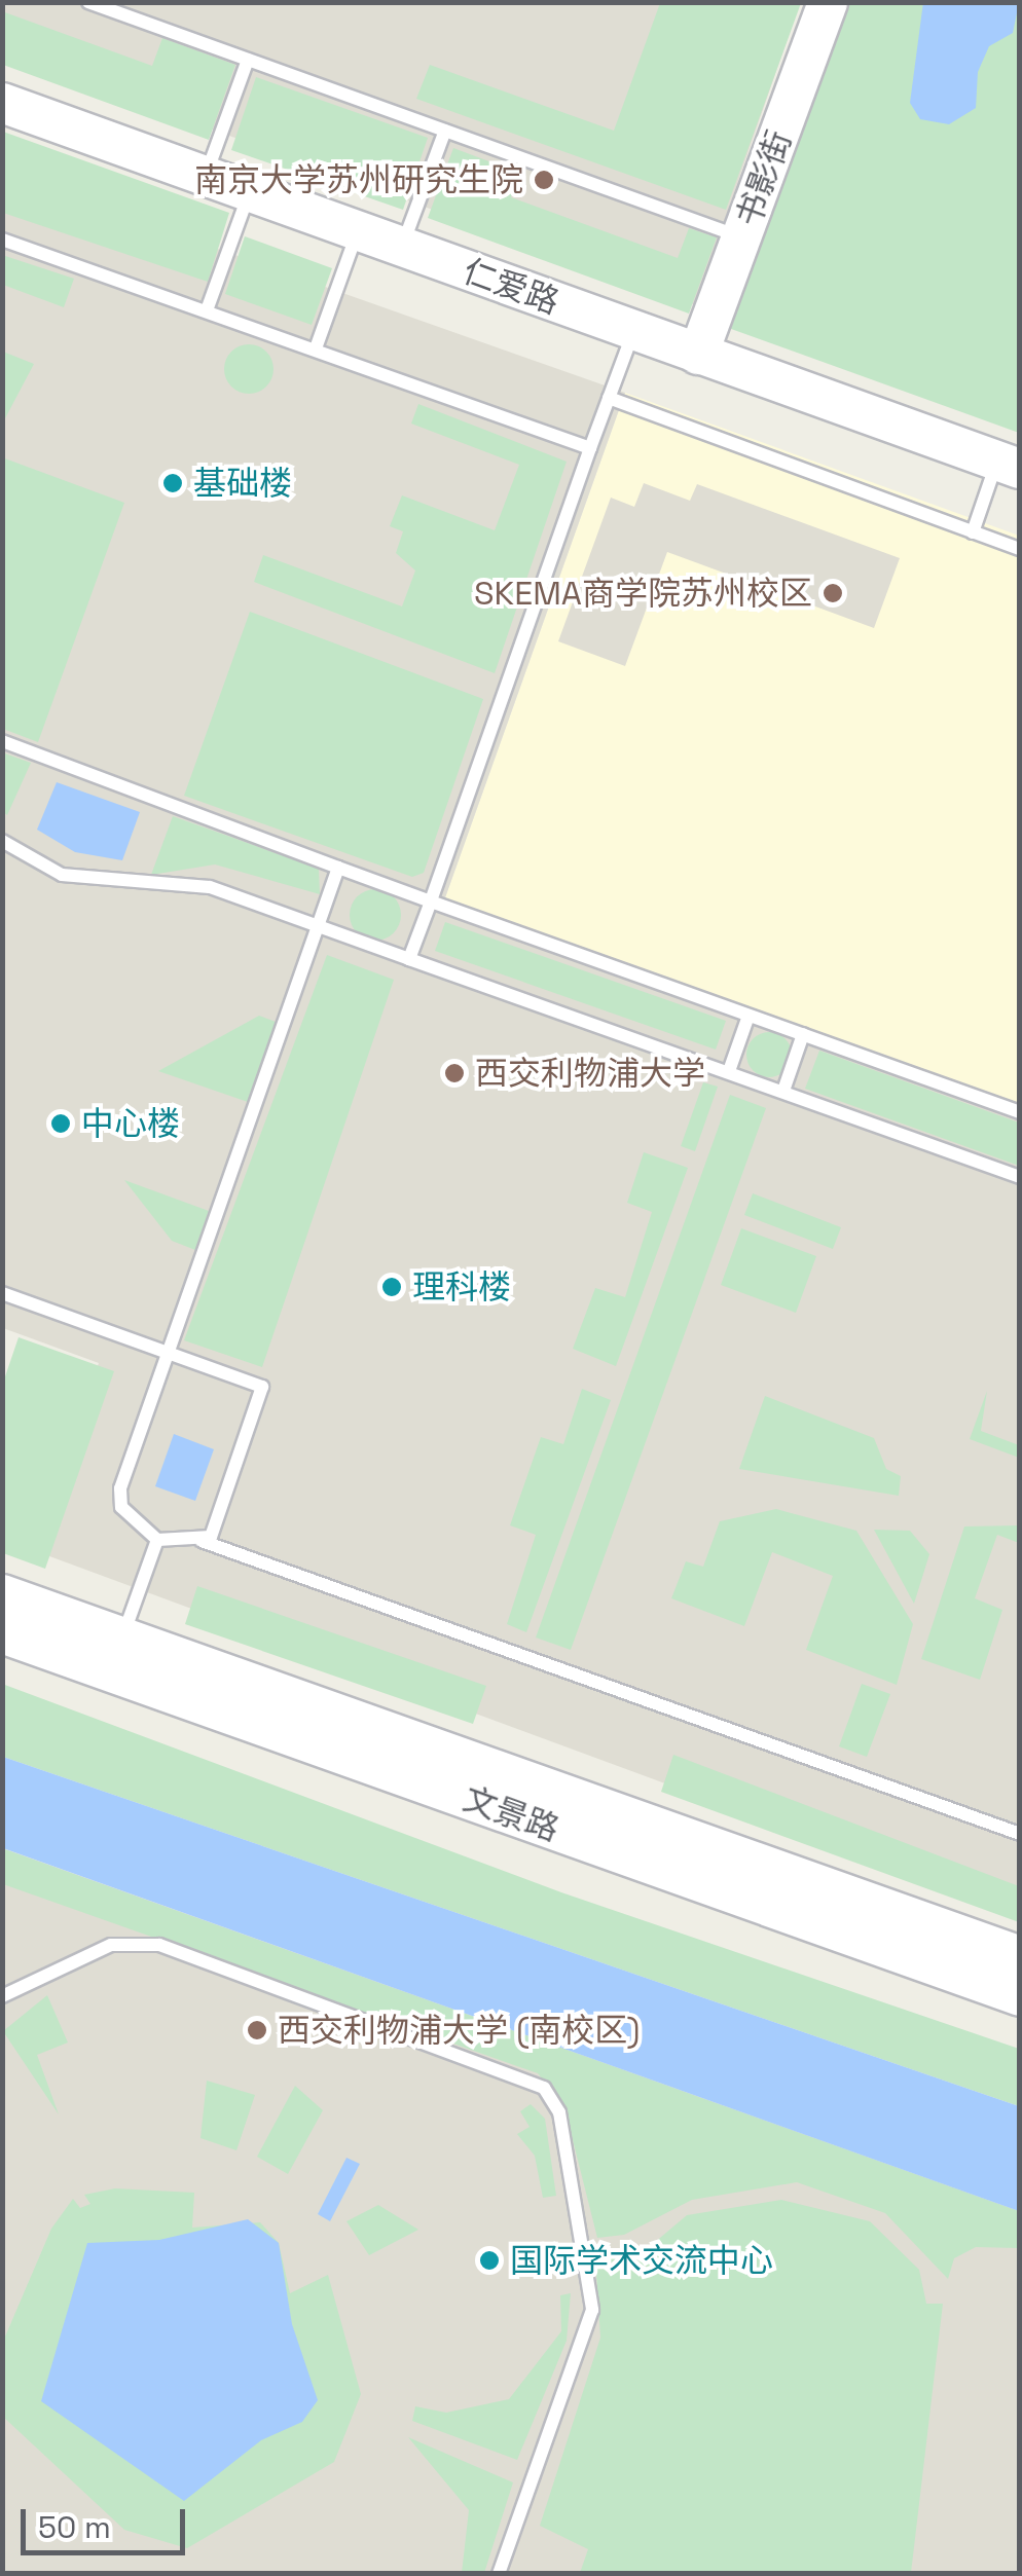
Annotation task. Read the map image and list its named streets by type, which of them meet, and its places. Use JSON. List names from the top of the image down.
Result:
{
  "streets": {
    "main road": ["书影街", "仁爱路", "文景路"]
  },
  "crossings": [
    ["书影街", "仁爱路"]
  ],
  "places": [
    "南京大学苏州研究生院",
    "基础楼",
    "SKEMA商学院苏州校区",
    "西交利物浦大学",
    "中心楼",
    "理科楼",
    "西交利物浦大学 (南校区)",
    "国际学术交流中心"
  ],
  "scale_bar": "50 m"
}
